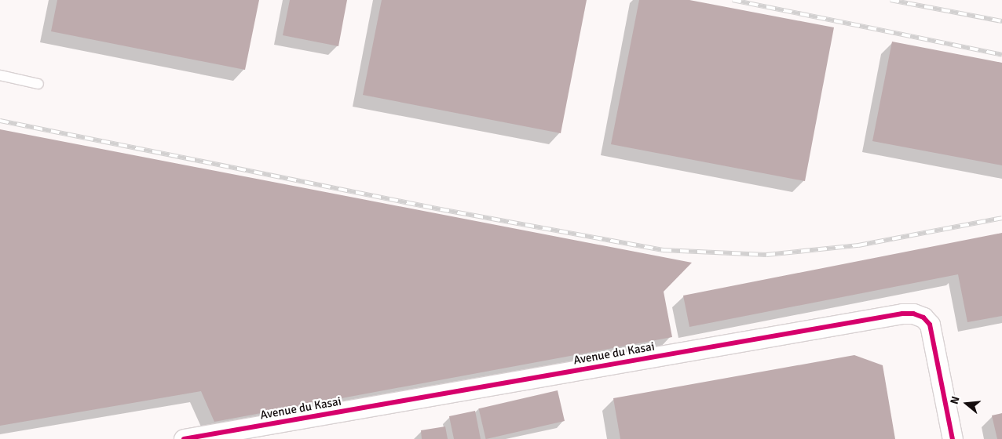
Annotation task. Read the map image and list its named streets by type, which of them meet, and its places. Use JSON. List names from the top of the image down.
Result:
{
  "streets": {
    "street": ["Avenue du Kasai"]
  },
  "north": "left"
}
